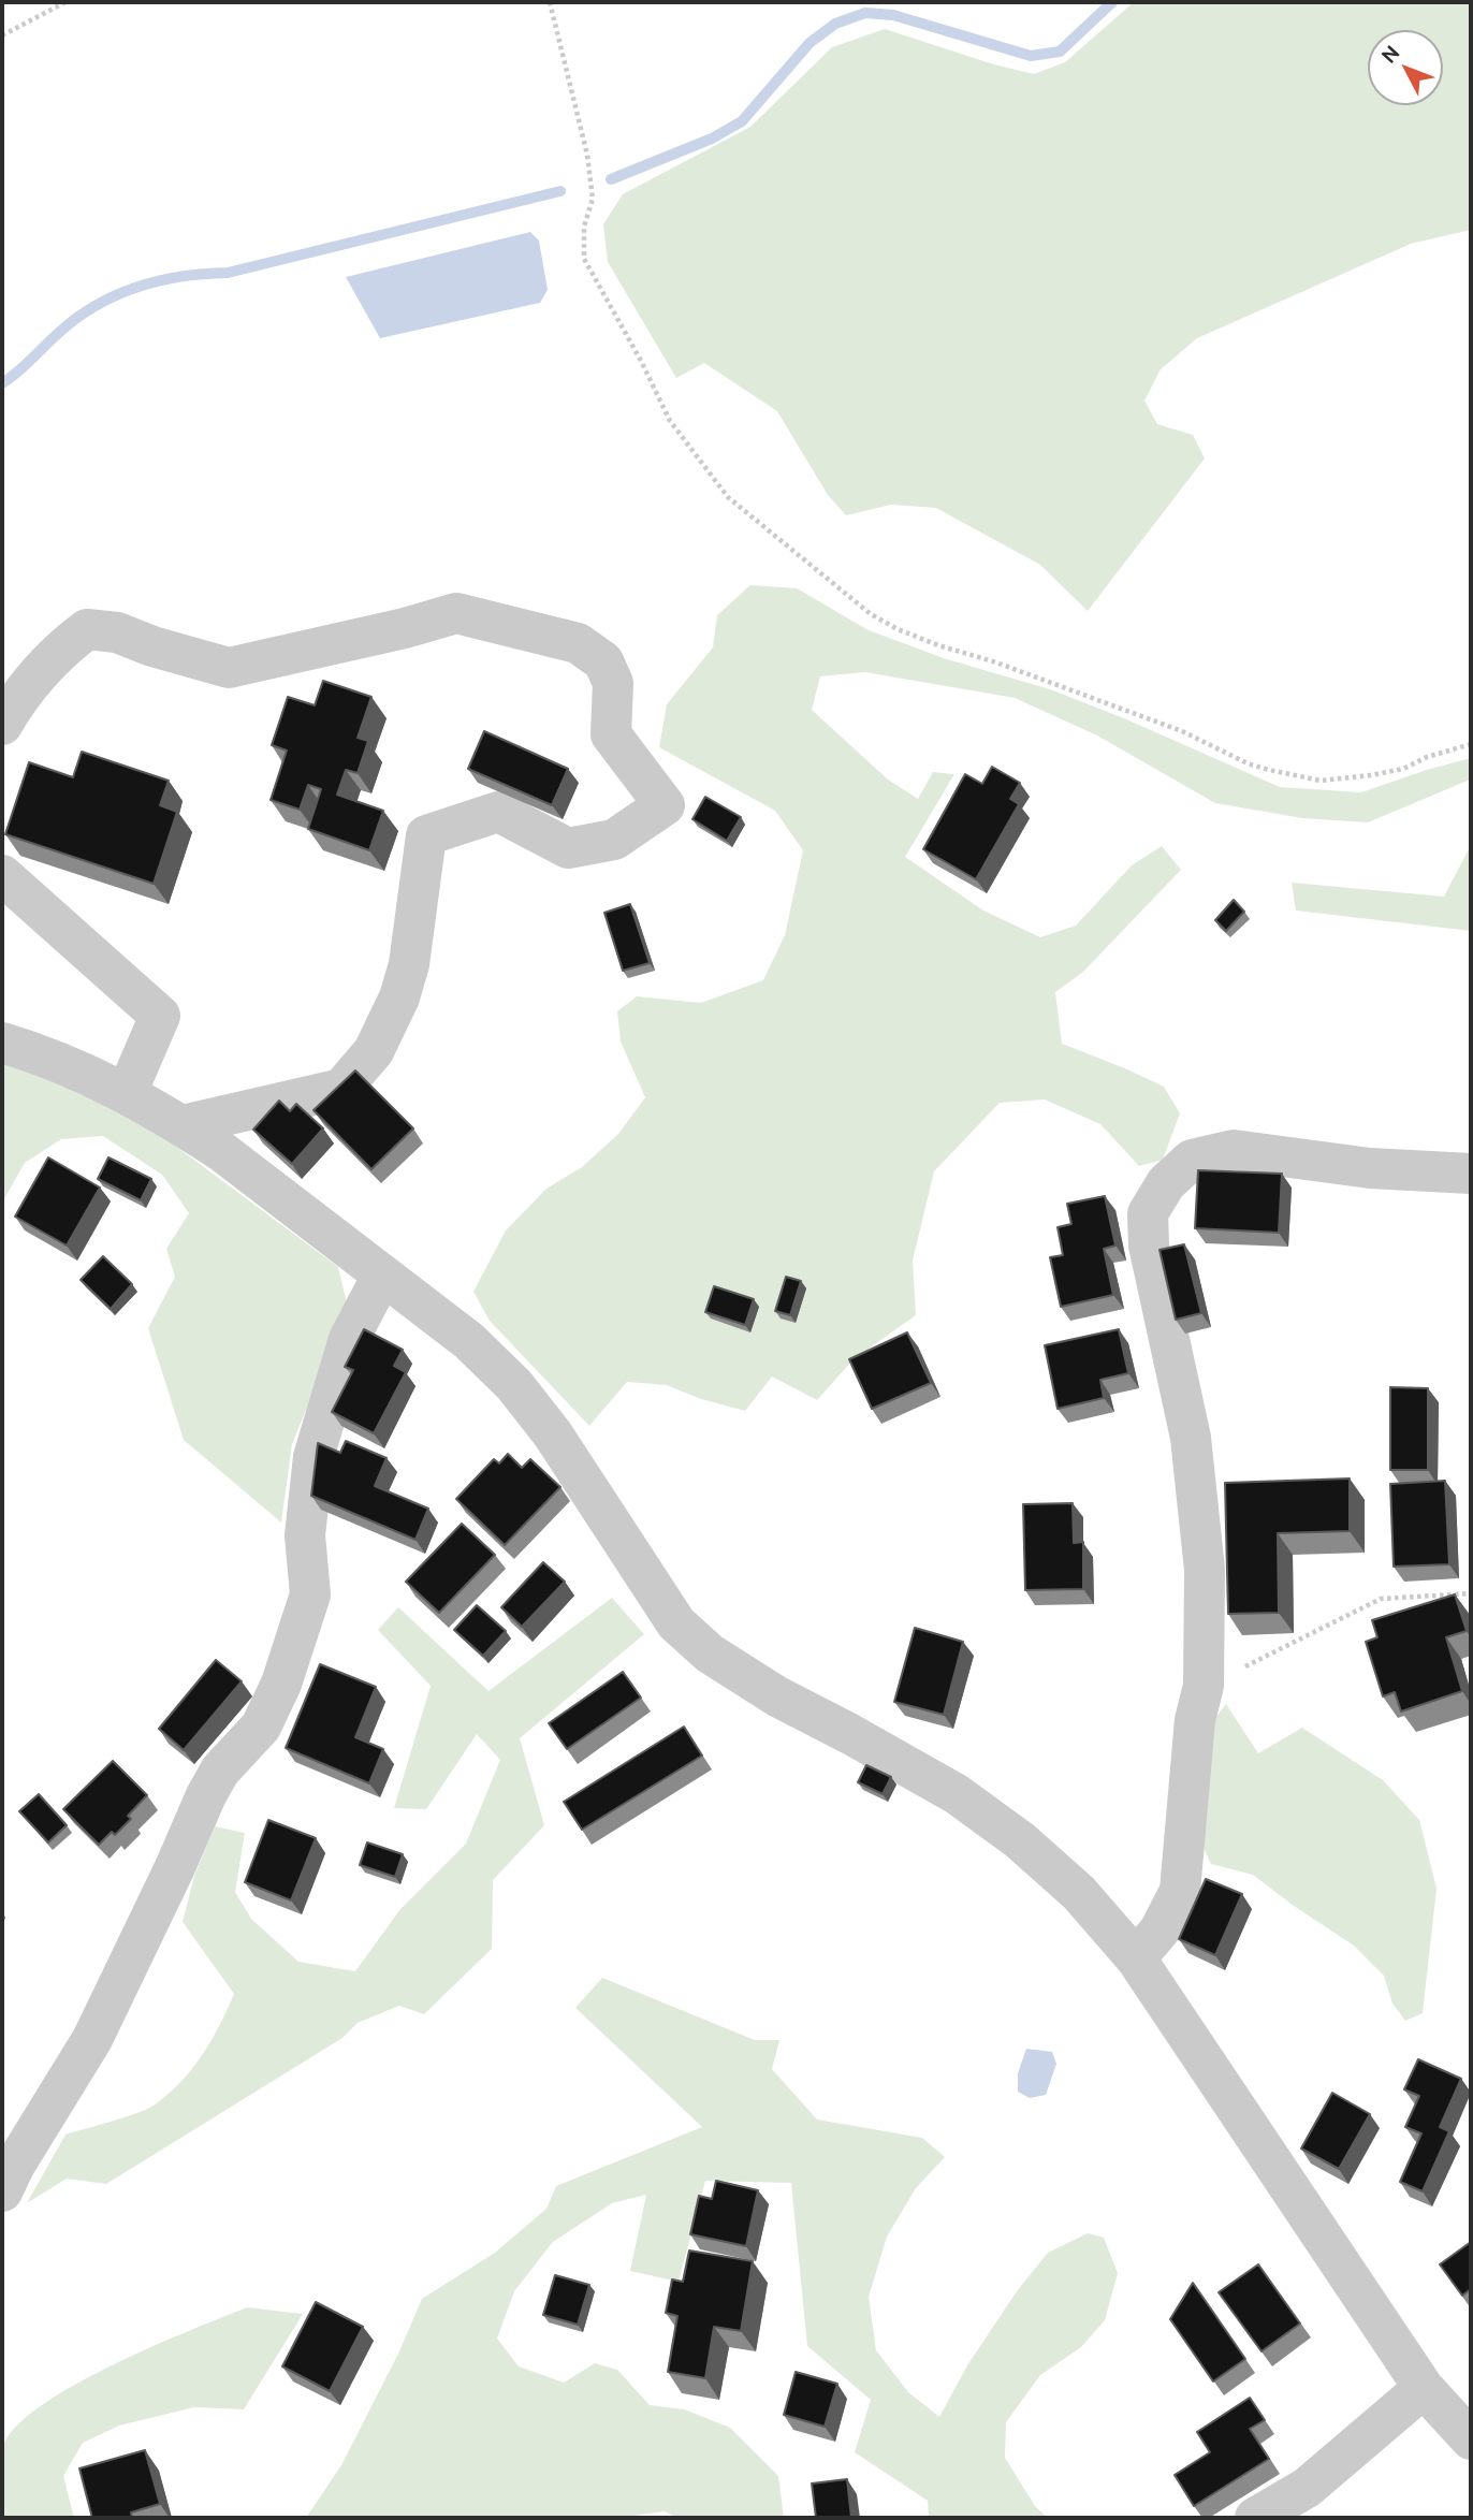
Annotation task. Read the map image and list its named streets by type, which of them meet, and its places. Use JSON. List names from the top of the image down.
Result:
{
  "north": "top left"
}
